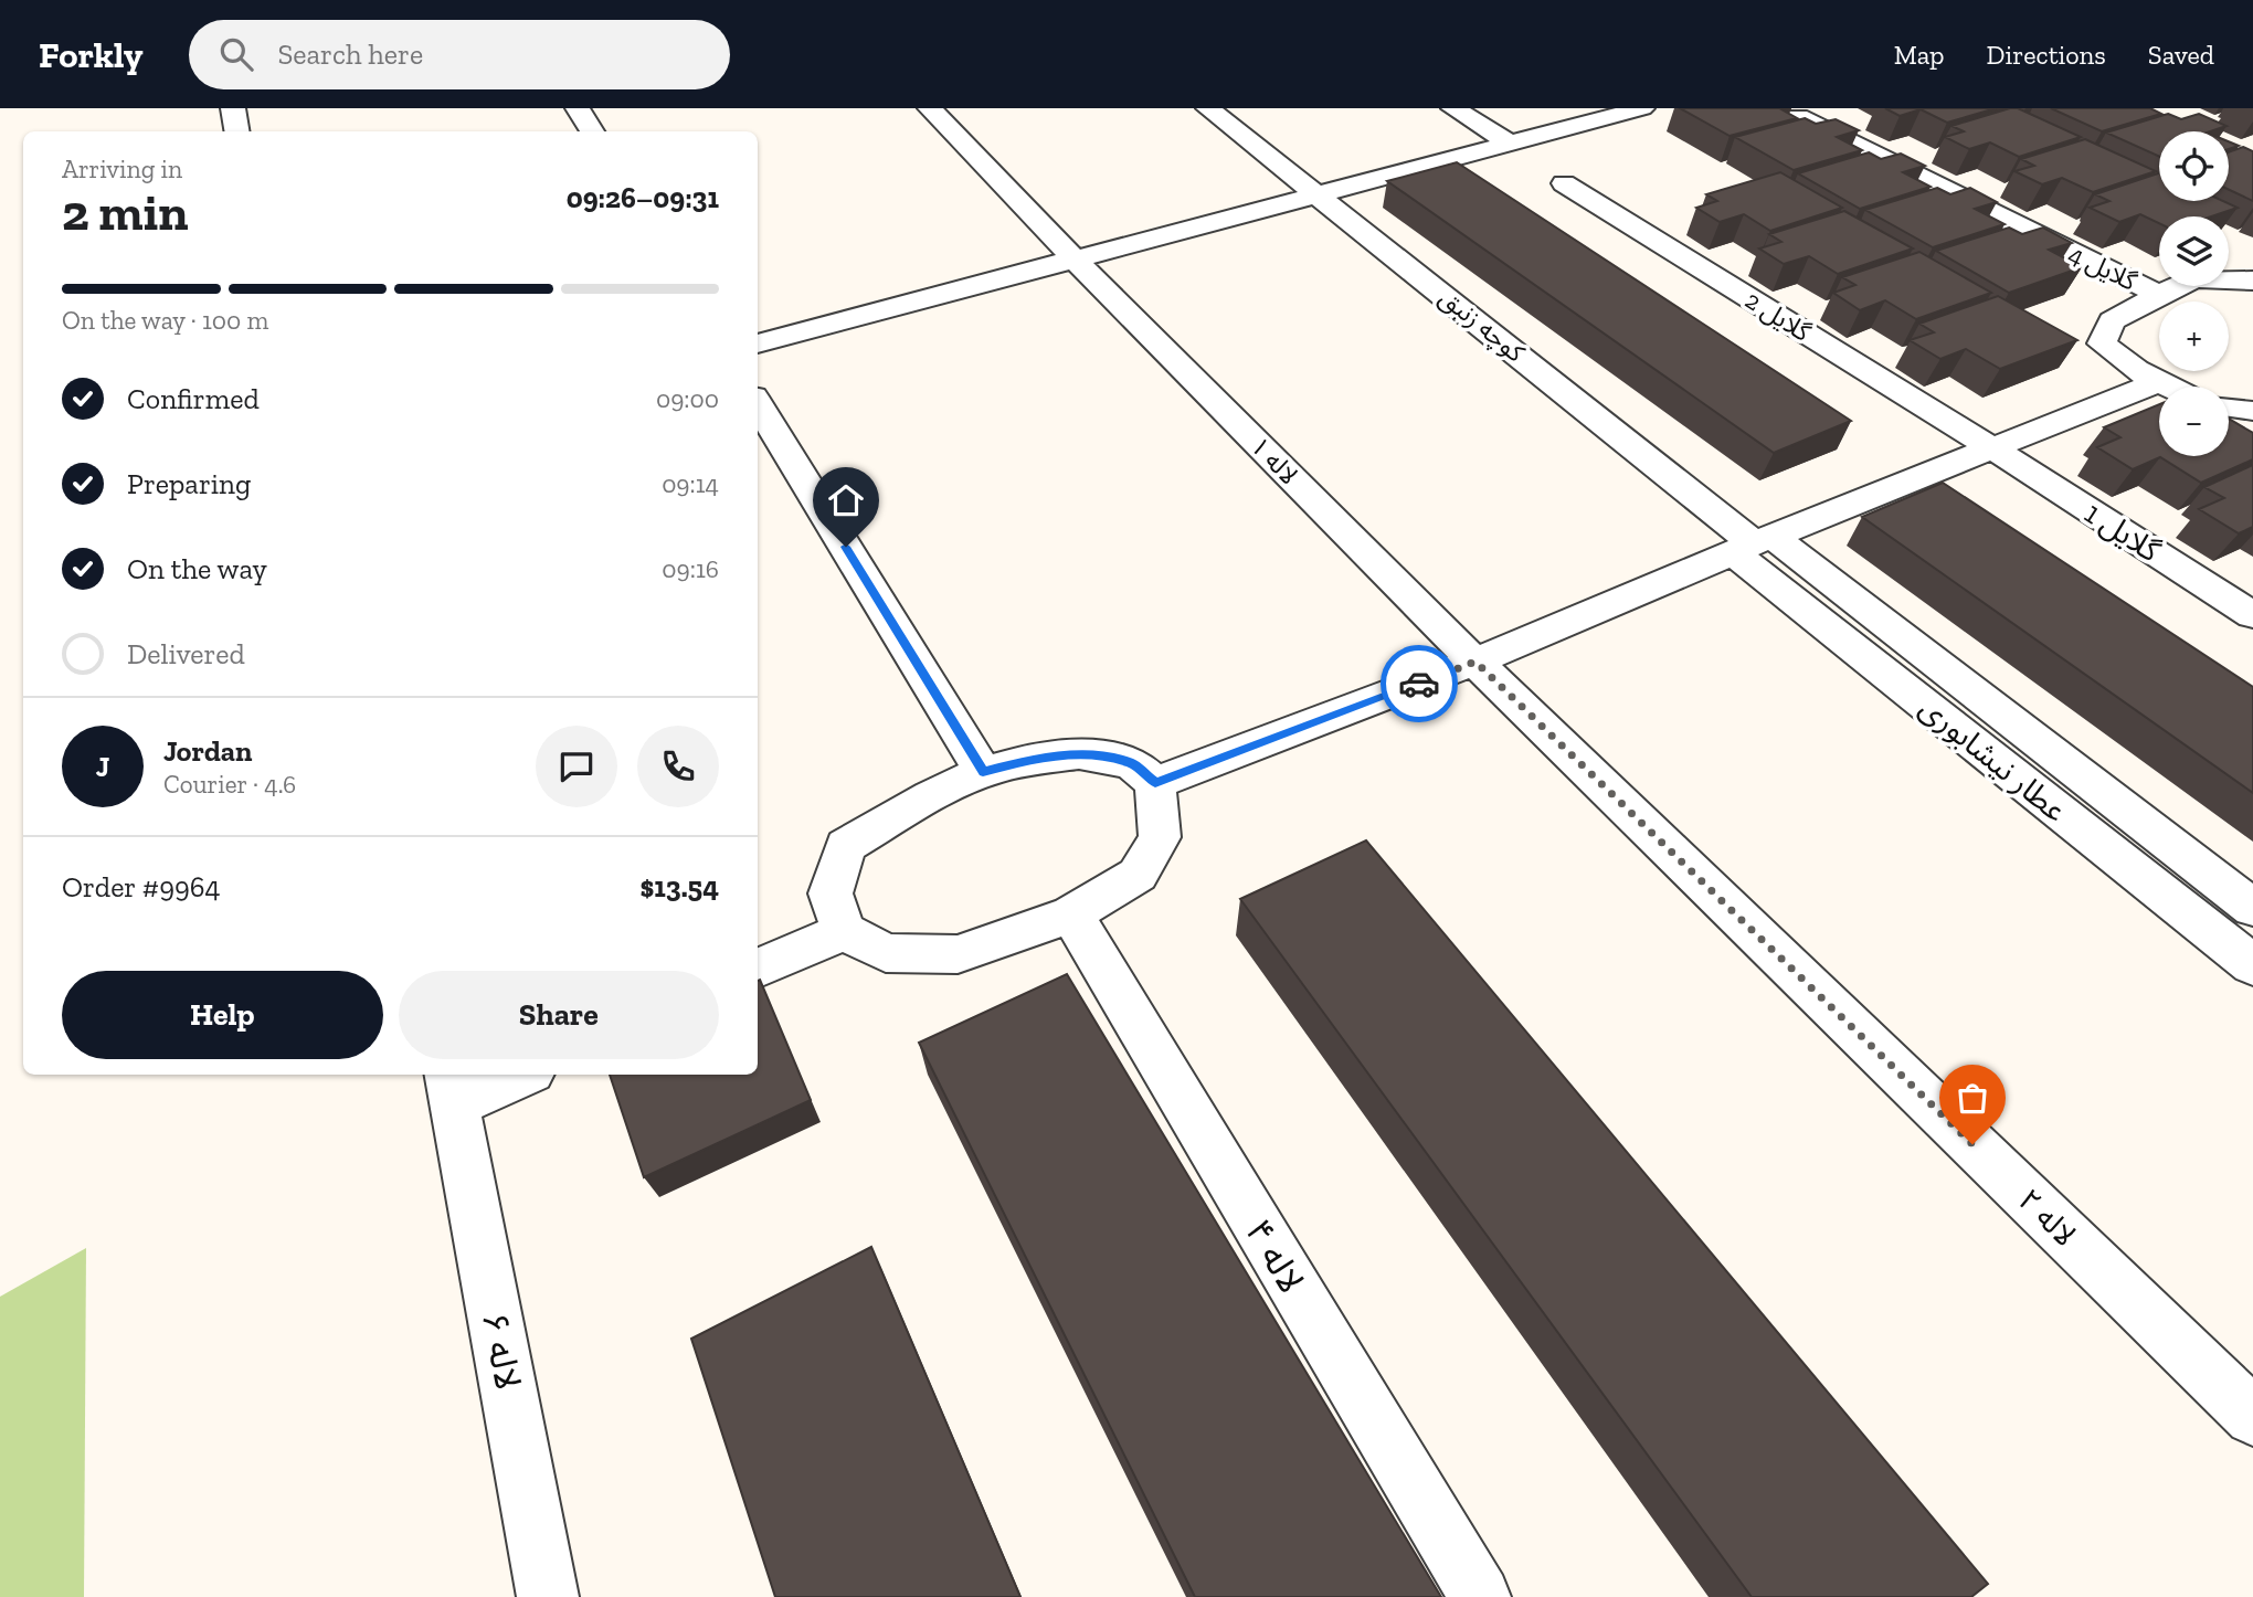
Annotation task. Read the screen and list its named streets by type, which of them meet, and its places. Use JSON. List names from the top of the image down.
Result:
{
  "streets": {
    "street": [
      "گلایل 4",
      "گلایل 2",
      "کوچه زنبق",
      "لاله ۱",
      "گلایل 1",
      "عطار نیشابوری",
      "لاله ۲",
      "لاله ۴",
      "لاله ۶"
    ]
  },
  "crossings": [
    ["گلایل 2", "گلایل 1"],
    ["کوچه زنبق", "عطار نیشابوری"],
    ["لاله ۱", "لاله ۲"]
  ],
  "page": {
    "header": "Forkly",
    "search": "Search here",
    "nav": ["Map", "Directions", "Saved"],
    "map_buttons": ["+", "−"],
    "heading": ["2 min", "Arriving in", "09:26–09:31"],
    "panel": [
      "Jordan",
      "Courier · 4.6",
      "Order #9964",
      "$13.54"
    ],
    "bar": "On the way · 100 m",
    "list": [
      ["Confirmed", "09:00"],
      ["Preparing", "09:14"],
      ["On the way", "09:16"],
      "Delivered"
    ],
    "round": "J",
    "buttons": ["Help", "Share"]
  }
}
